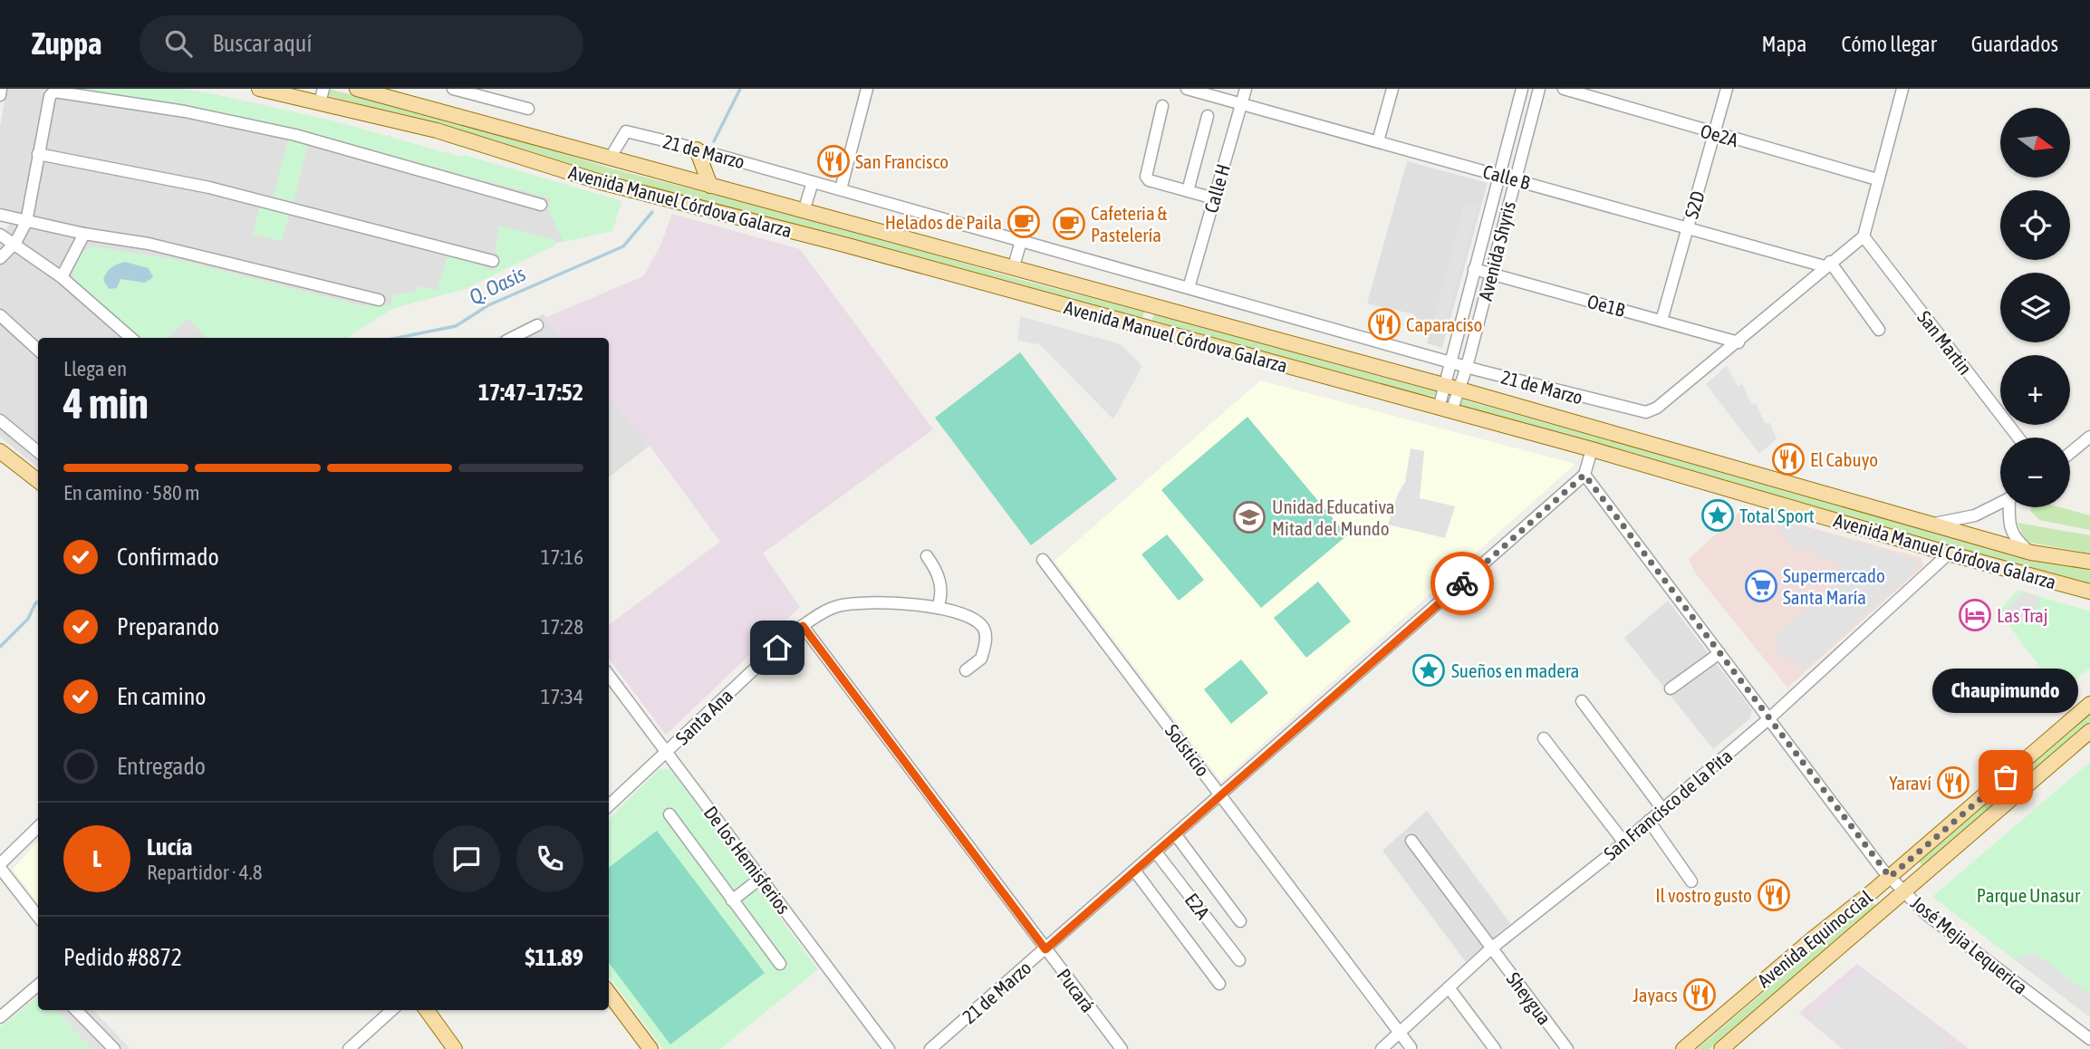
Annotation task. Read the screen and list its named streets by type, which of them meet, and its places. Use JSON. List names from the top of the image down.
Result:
{
  "streets": {
    "main road": ["Avenida Manuel Córdova Galarza", "Avenida Equinoccial"],
    "street": [
      "Oe2A",
      "21 de Marzo",
      "Calle B",
      "Calle H",
      "S2D",
      "Avenida Shyris",
      "Oe1B",
      "San Martin",
      "Santa Ana",
      "Solsticio",
      "San Francisco de la Pita",
      "De los Hemisferios",
      "E2A",
      "José Mejia Lequerica",
      "Pucará",
      "Sheygua"
    ]
  },
  "crossings": [
    ["Oe2A", "S2D"],
    ["21 de Marzo", "Calle B"],
    ["21 de Marzo", "Calle H"],
    ["21 de Marzo", "Avenida Manuel Córdova Galarza"],
    ["21 de Marzo", "Avenida Shyris"],
    ["21 de Marzo", "Oe1B"],
    ["21 de Marzo", "San Martin"],
    ["21 de Marzo", "Solsticio"],
    ["21 de Marzo", "E2A"],
    ["21 de Marzo", "José Mejia Lequerica"],
    ["21 de Marzo", "Pucará"],
    ["Calle B", "Calle H"],
    ["Calle B", "S2D"],
    ["Calle B", "Avenida Shyris"],
    ["Avenida Manuel Córdova Galarza", "Avenida Shyris"],
    ["Avenida Manuel Córdova Galarza", "San Francisco de la Pita"],
    ["S2D", "Oe1B"],
    ["Avenida Shyris", "Oe1B"],
    ["Santa Ana", "De los Hemisferios"],
    ["Santa Ana", "Pucará"],
    ["Solsticio", "San Francisco de la Pita"],
    ["San Francisco de la Pita", "José Mejia Lequerica"],
    ["San Francisco de la Pita", "Sheygua"],
    ["Avenida Equinoccial", "José Mejia Lequerica"]
  ],
  "water": ["Q. Oasis"],
  "parks": ["Parque Unasur"],
  "places": {
    "restaurant": [
      "San Francisco",
      "Caparaciso",
      "El Cabuyo",
      "Yaraví",
      "Il vostro gusto",
      "Jayacs"
    ],
    "cafe": ["Helados de Paila", "Cafeteria & Pastelería"],
    "place": ["Total Sport", "Sueños en madera"],
    "school or university": ["Unidad Educativa Mitad del Mundo"],
    "supermarket": ["Supermercado Santa María"],
    "hotel": ["Las Traj"],
    "other": ["Chaupimundo"]
  },
  "north": "right",
  "page": {
    "header": "Zuppa",
    "search": "Buscar aquí",
    "nav": ["Mapa", "Cómo llegar", "Guardados"],
    "map_buttons": ["+", "−"],
    "heading": ["4 min", "Llega en", "17:47–17:52"],
    "panel": [
      "Lucía",
      "Repartidor · 4.8",
      "Pedido #8872",
      "$11.89"
    ],
    "bar": "En camino · 580 m",
    "list": [
      ["Confirmado", "17:16"],
      ["Preparando", "17:28"],
      ["En camino", "17:34"],
      "Entregado"
    ],
    "bubble": "Chaupimundo",
    "round": "L"
  }
}
